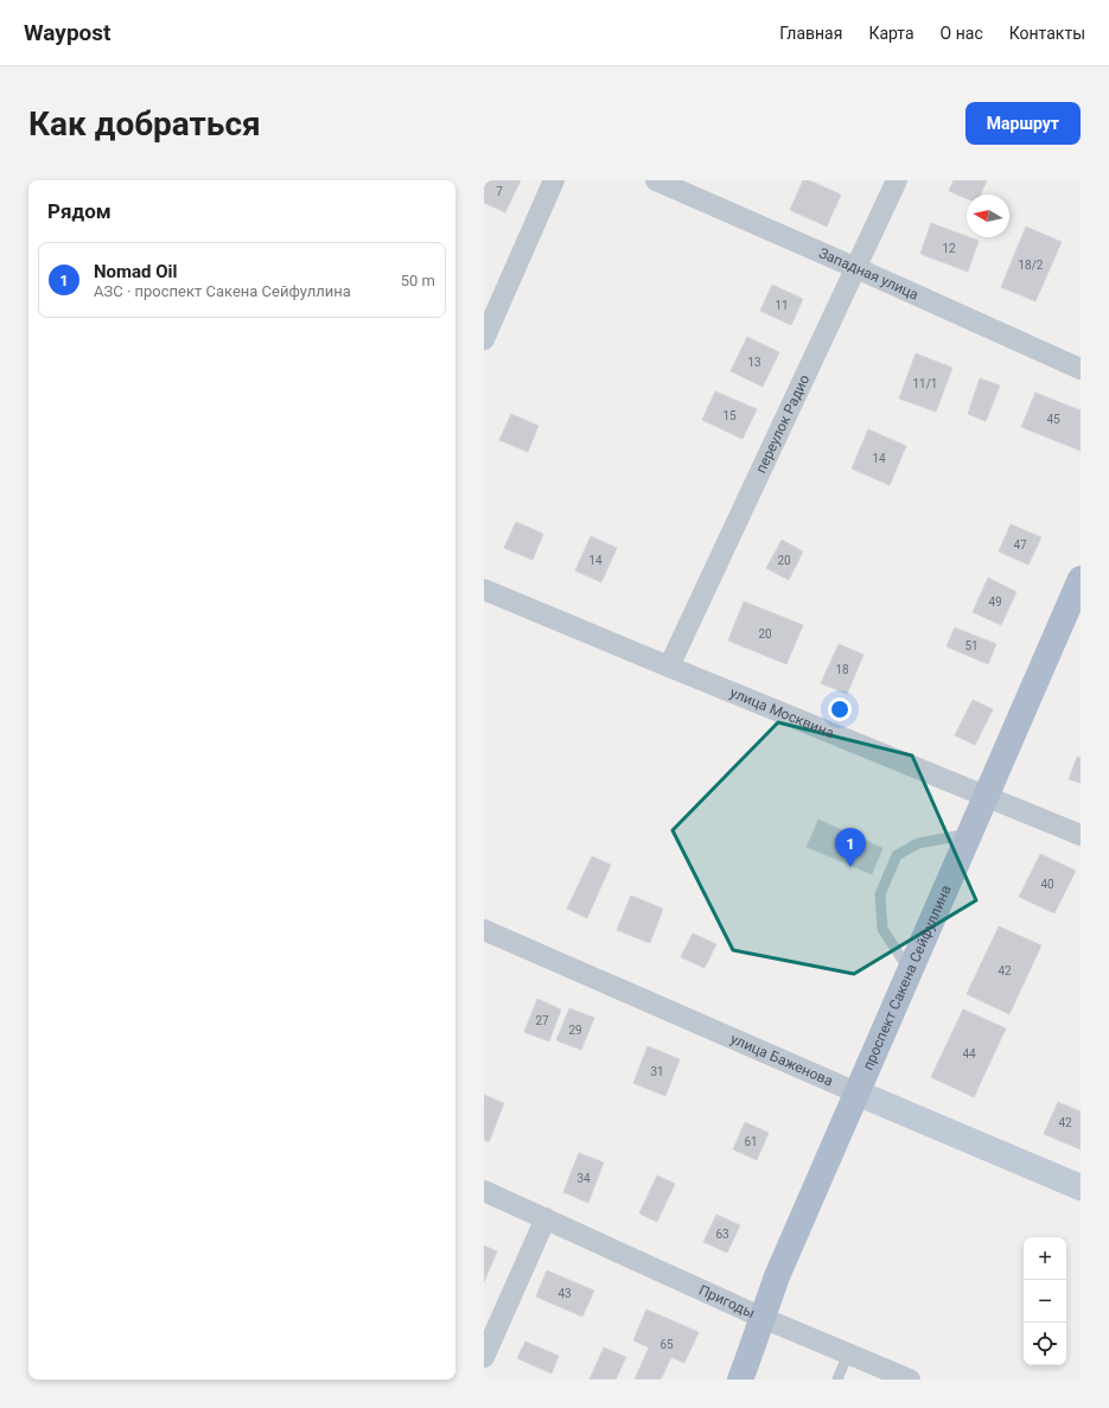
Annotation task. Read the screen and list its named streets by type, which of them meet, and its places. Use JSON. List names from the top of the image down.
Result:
{
  "streets": {
    "main road": ["проспект Сакена Сейфуллина"],
    "street": [
      "Западная улица",
      "переулок Радио",
      "улица Москвина",
      "улица Баженова",
      "Пригоды"
    ]
  },
  "crossings": [
    ["Западная улица", "переулок Радио"],
    ["переулок Радио", "улица Москвина"],
    ["улица Москвина", "проспект Сакена Сейфуллина"],
    ["проспект Сакена Сейфуллина", "улица Баженова"],
    ["проспект Сакена Сейфуллина", "Пригоды"]
  ],
  "house_numbers": [
    "7",
    "12",
    "18/2",
    "11",
    "13",
    "11/1",
    "15",
    "45",
    "14",
    "47",
    "14",
    "20",
    "49",
    "20",
    "51",
    "18",
    "40",
    "42",
    "27",
    "29",
    "44",
    "31",
    "42",
    "61",
    "34",
    "63",
    "43",
    "65"
  ],
  "north": "left",
  "page": {
    "header": "Waypost",
    "nav": [
      "Главная",
      "Карта",
      "О нас",
      "Контакты"
    ],
    "buttons": "Маршрут",
    "title": "Как добраться",
    "heading": "Рядом",
    "list": [
      {
        "mark": "1",
        "name": "Nomad Oil",
        "note": "АЗС · проспект Сакена Сейфуллина",
        "value": "50 m"
      }
    ],
    "pins": "1",
    "map_buttons": ["+", "−"]
  }
}
